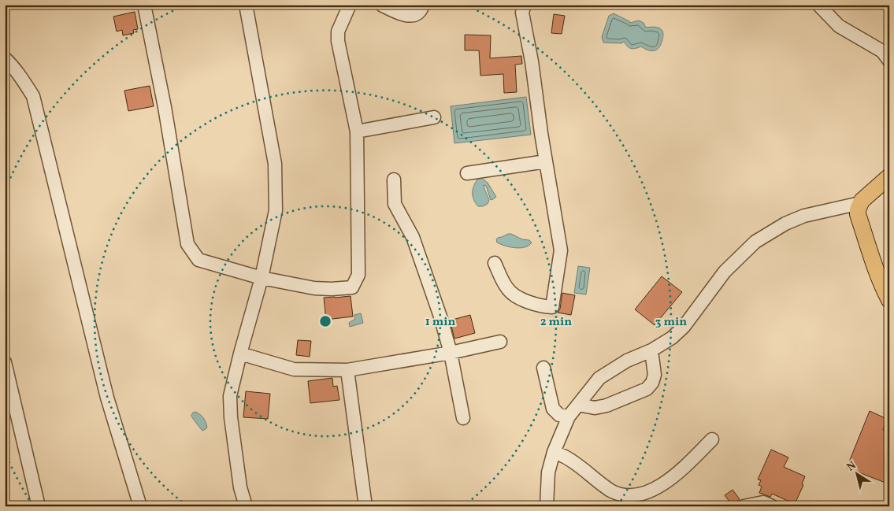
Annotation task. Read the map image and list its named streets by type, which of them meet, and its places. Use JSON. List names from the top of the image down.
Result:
{
  "north": "top left",
  "rings": ["1 min", "2 min", "3 min"]
}
